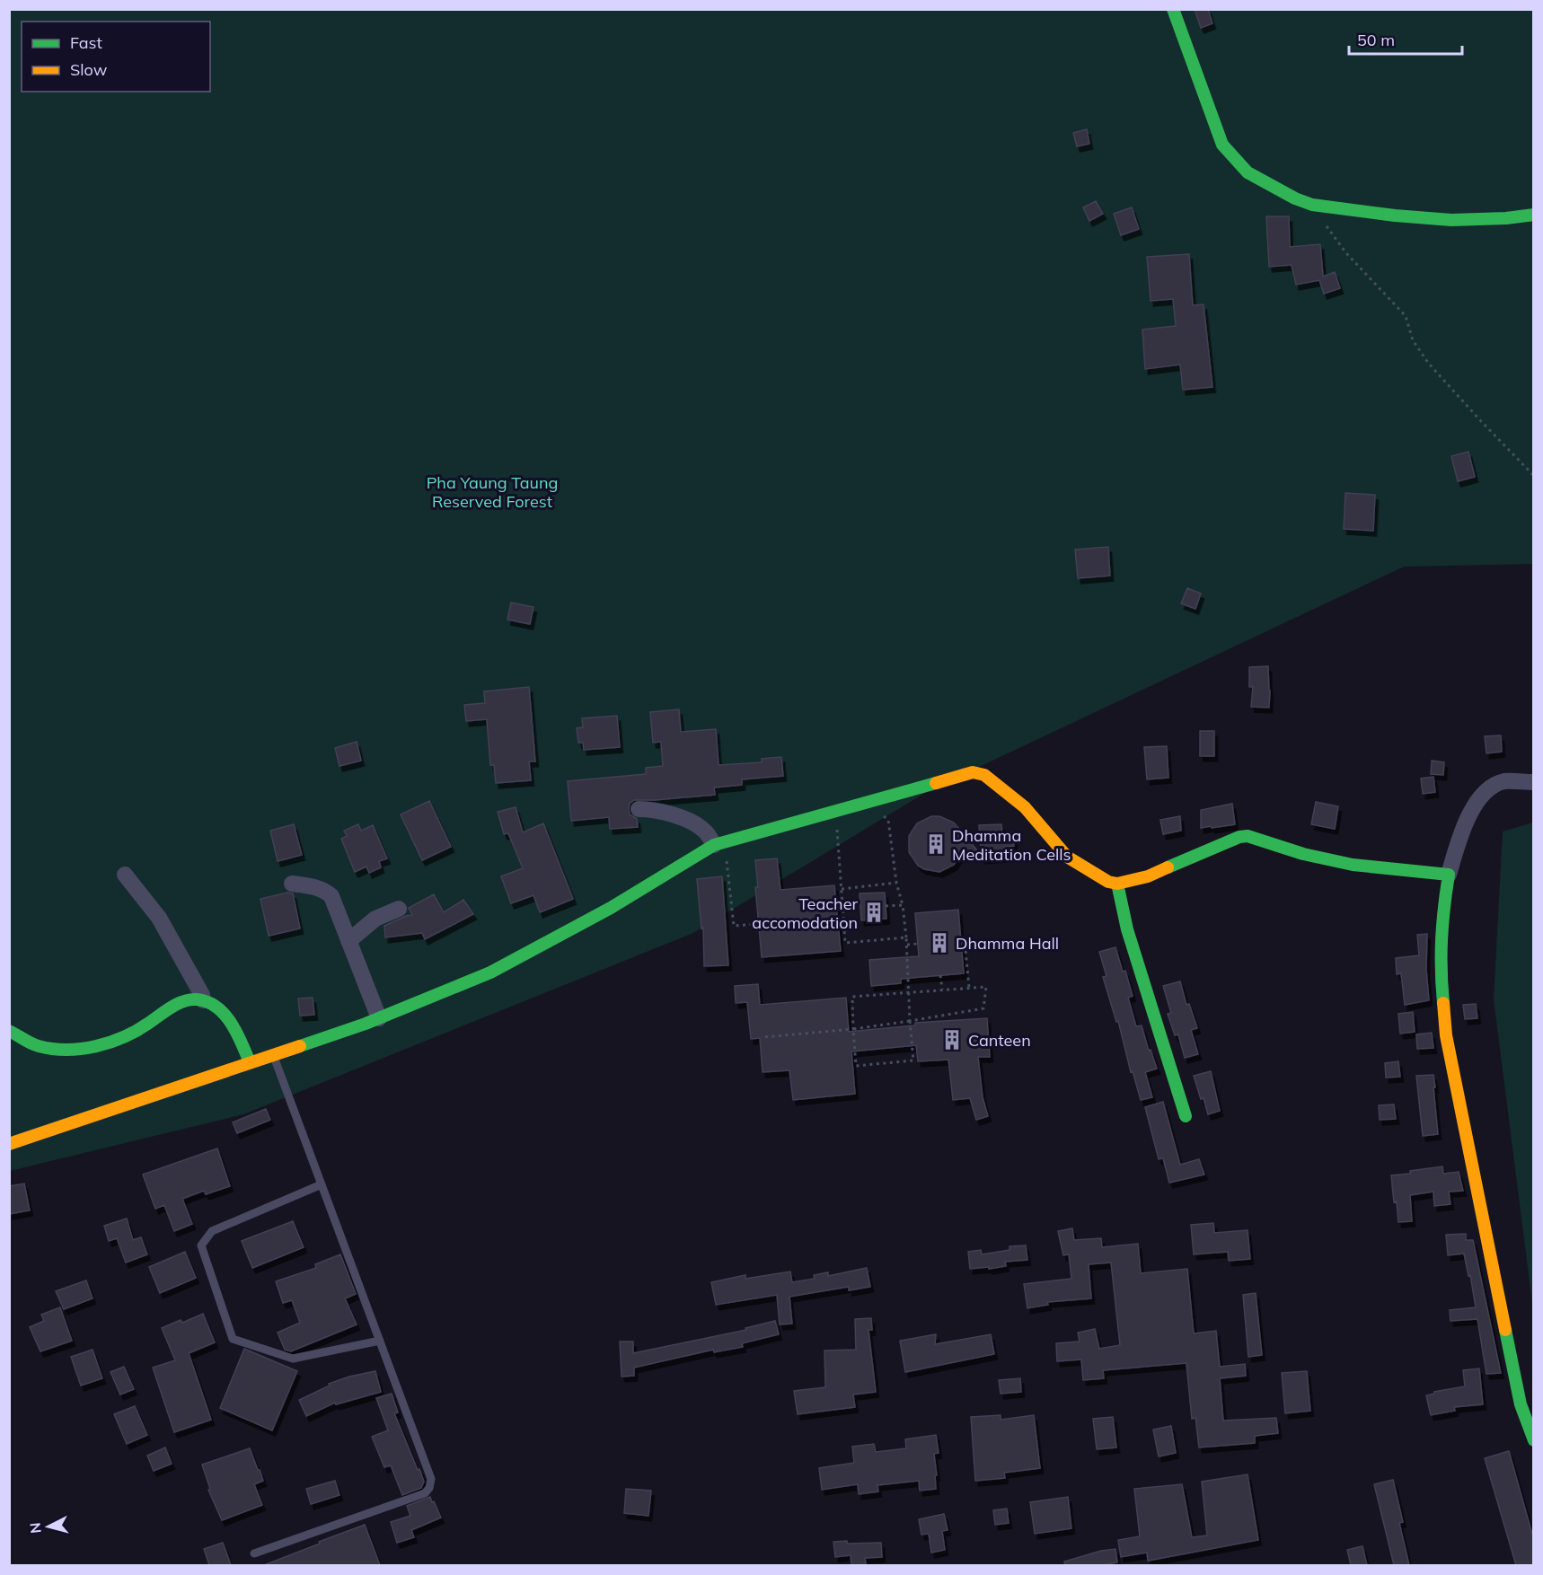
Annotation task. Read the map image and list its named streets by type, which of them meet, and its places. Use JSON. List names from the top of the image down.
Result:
{
  "parks": ["Pha Yaung Taung Reserved Forest"],
  "places": {
    "building": [
      "Dhamma Meditation Cells",
      "Teacher accomodation",
      "Dhamma Hall",
      "Canteen"
    ]
  },
  "legend": ["Fast", "Slow"],
  "scale_bar": "50 m",
  "north": "left"
}
